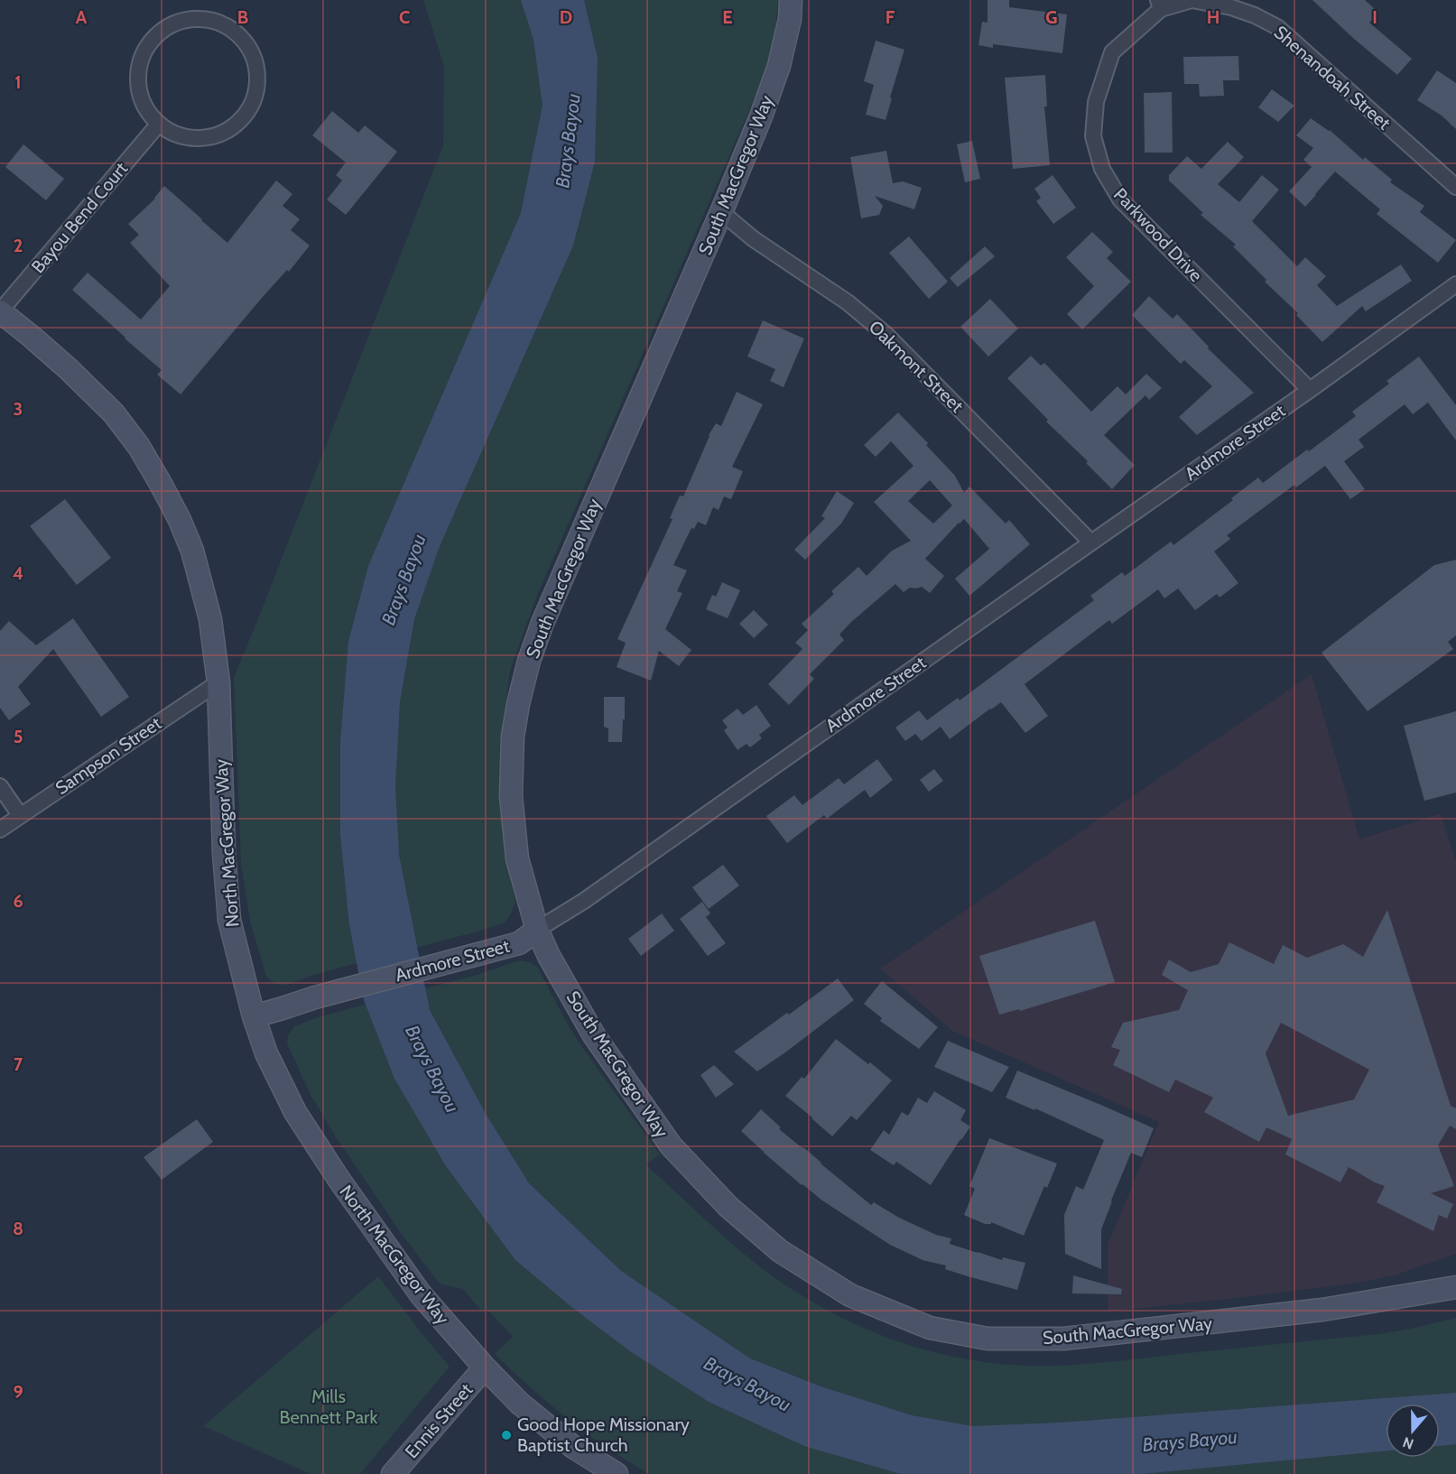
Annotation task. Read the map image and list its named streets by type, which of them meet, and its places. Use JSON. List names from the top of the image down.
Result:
{
  "streets": {
    "main road": [
      "South MacGregor Way",
      "Ardmore Street",
      "North MacGregor Way",
      "Ennis Street"
    ],
    "street": [
      "Shenandoah Street",
      "Bayou Bend Court",
      "Parkwood Drive",
      "Oakmont Street",
      "Sampson Street"
    ]
  },
  "crossings": [
    ["Shenandoah Street", "Parkwood Drive"],
    ["South MacGregor Way", "Oakmont Street"],
    ["South MacGregor Way", "Ardmore Street"],
    ["Bayou Bend Court", "North MacGregor Way"],
    ["Parkwood Drive", "Ardmore Street"],
    ["Oakmont Street", "Ardmore Street"],
    ["Ardmore Street", "North MacGregor Way"],
    ["Sampson Street", "North MacGregor Way"],
    ["North MacGregor Way", "Ennis Street"]
  ],
  "water": ["Brays Bayou"],
  "parks": ["Mills Bennett Park"],
  "places": ["Good Hope Missionary Baptist Church"],
  "north": "bottom",
  "grid": {
    "columns": [
      "A",
      "B",
      "C",
      "D",
      "E",
      "F",
      "G",
      "H",
      "I"
    ],
    "rows": [
      "1",
      "2",
      "3",
      "4",
      "5",
      "6",
      "7",
      "8",
      "9"
    ]
  }
}
